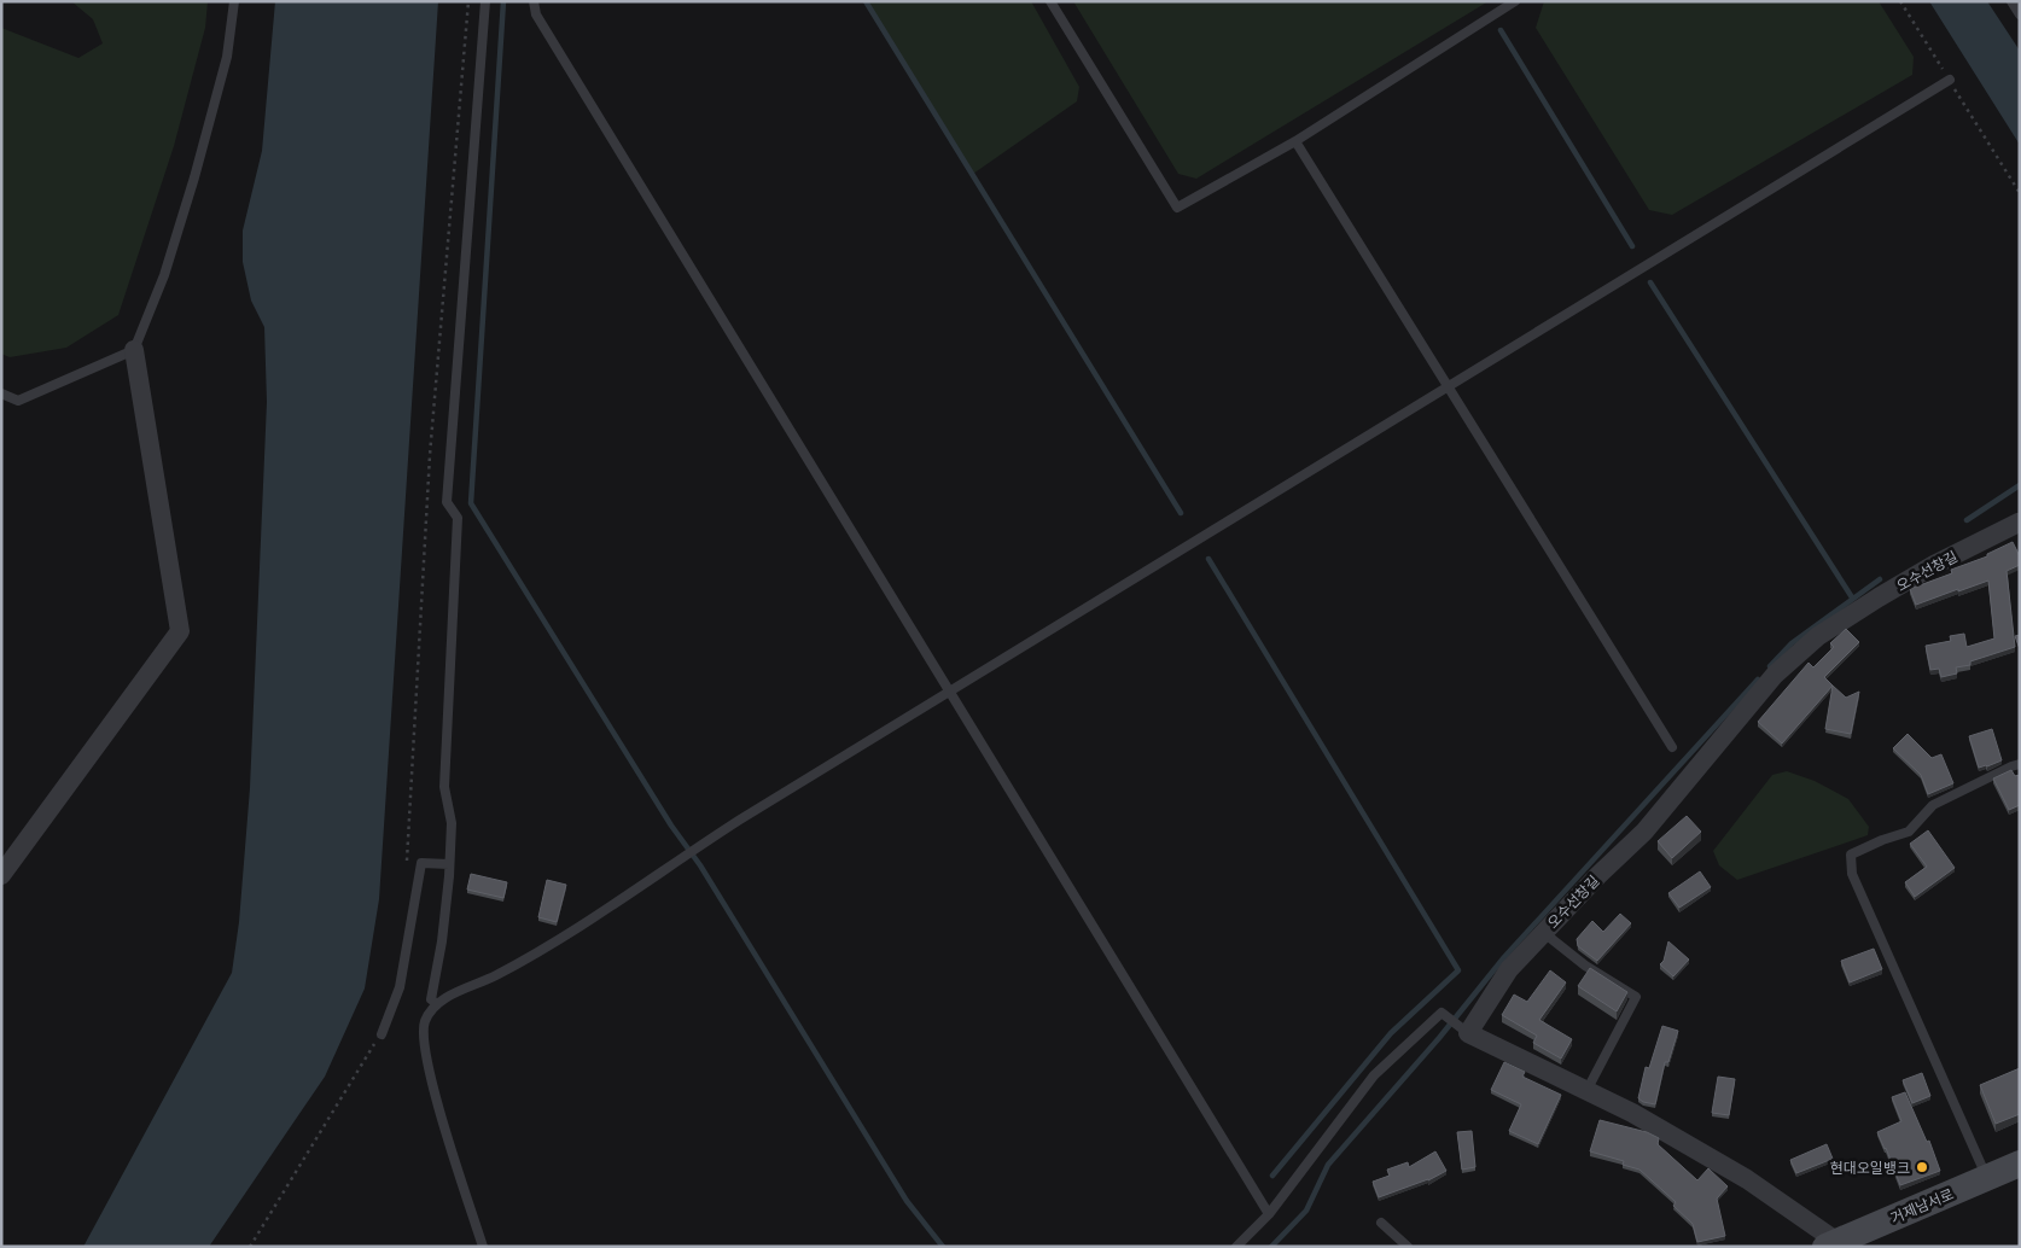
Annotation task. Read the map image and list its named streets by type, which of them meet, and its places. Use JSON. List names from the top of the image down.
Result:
{
  "streets": {
    "main road": ["거제남서로"],
    "street": ["오수선창길"]
  },
  "places": ["현대오일뱅크"]
}
